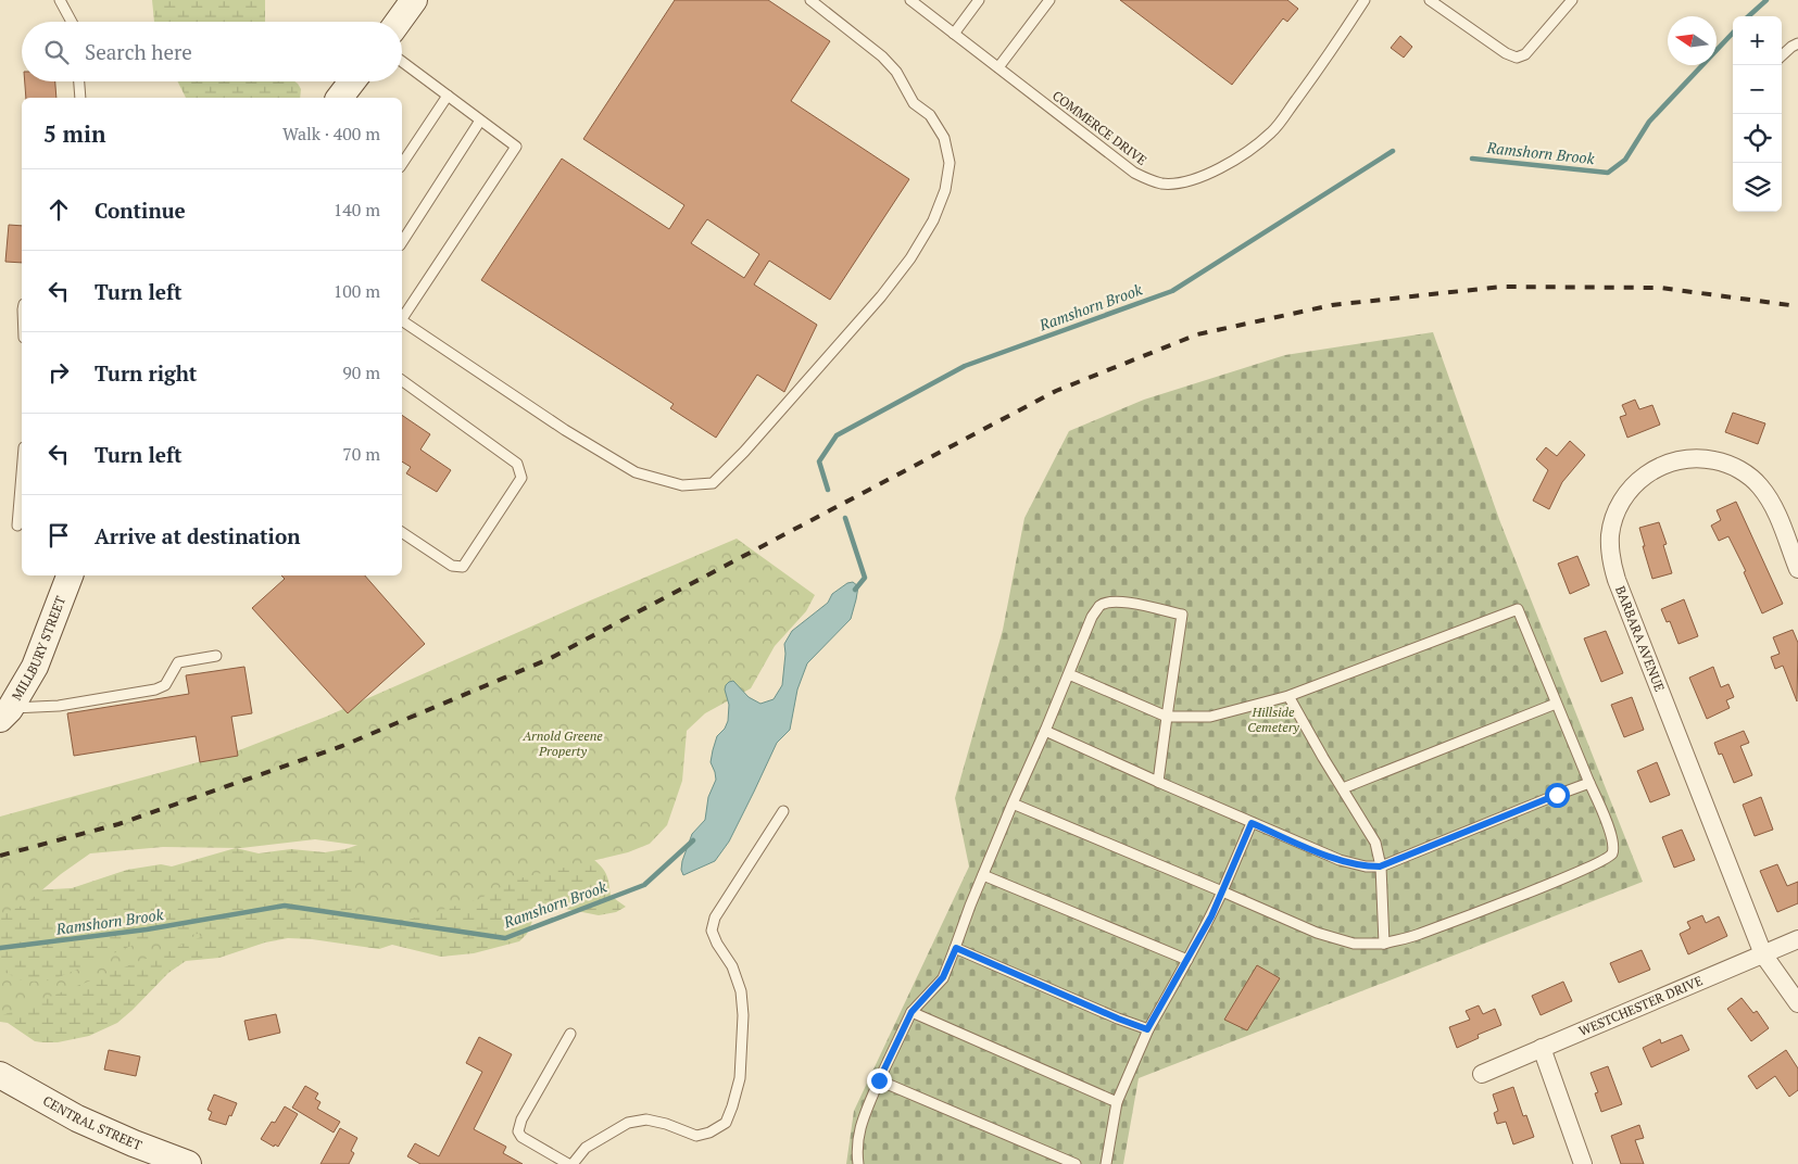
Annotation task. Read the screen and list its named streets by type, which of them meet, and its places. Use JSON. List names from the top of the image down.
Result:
{
  "streets": {
    "street": [
      "BARBARA AVENUE",
      "MILLBURY STREET",
      "WESTCHESTER DRIVE",
      "CENTRAL STREET"
    ],
    "lane": ["COMMERCE DRIVE"]
  },
  "crossings": [
    ["BARBARA AVENUE", "WESTCHESTER DRIVE"]
  ],
  "water": ["Ramshorn Brook"],
  "parks": ["Hillside Cemetery", "Arnold Greene Property"],
  "north": "left",
  "page": {
    "map_buttons": ["+", "−"],
    "search": "Search here",
    "heading": ["5 min", "Walk · 400 m"],
    "list": [
      ["Continue", "140 m"],
      ["Turn left", "100 m"],
      ["Turn right", "90 m"],
      ["Turn left", "70 m"],
      "Arrive at destination"
    ]
  }
}
